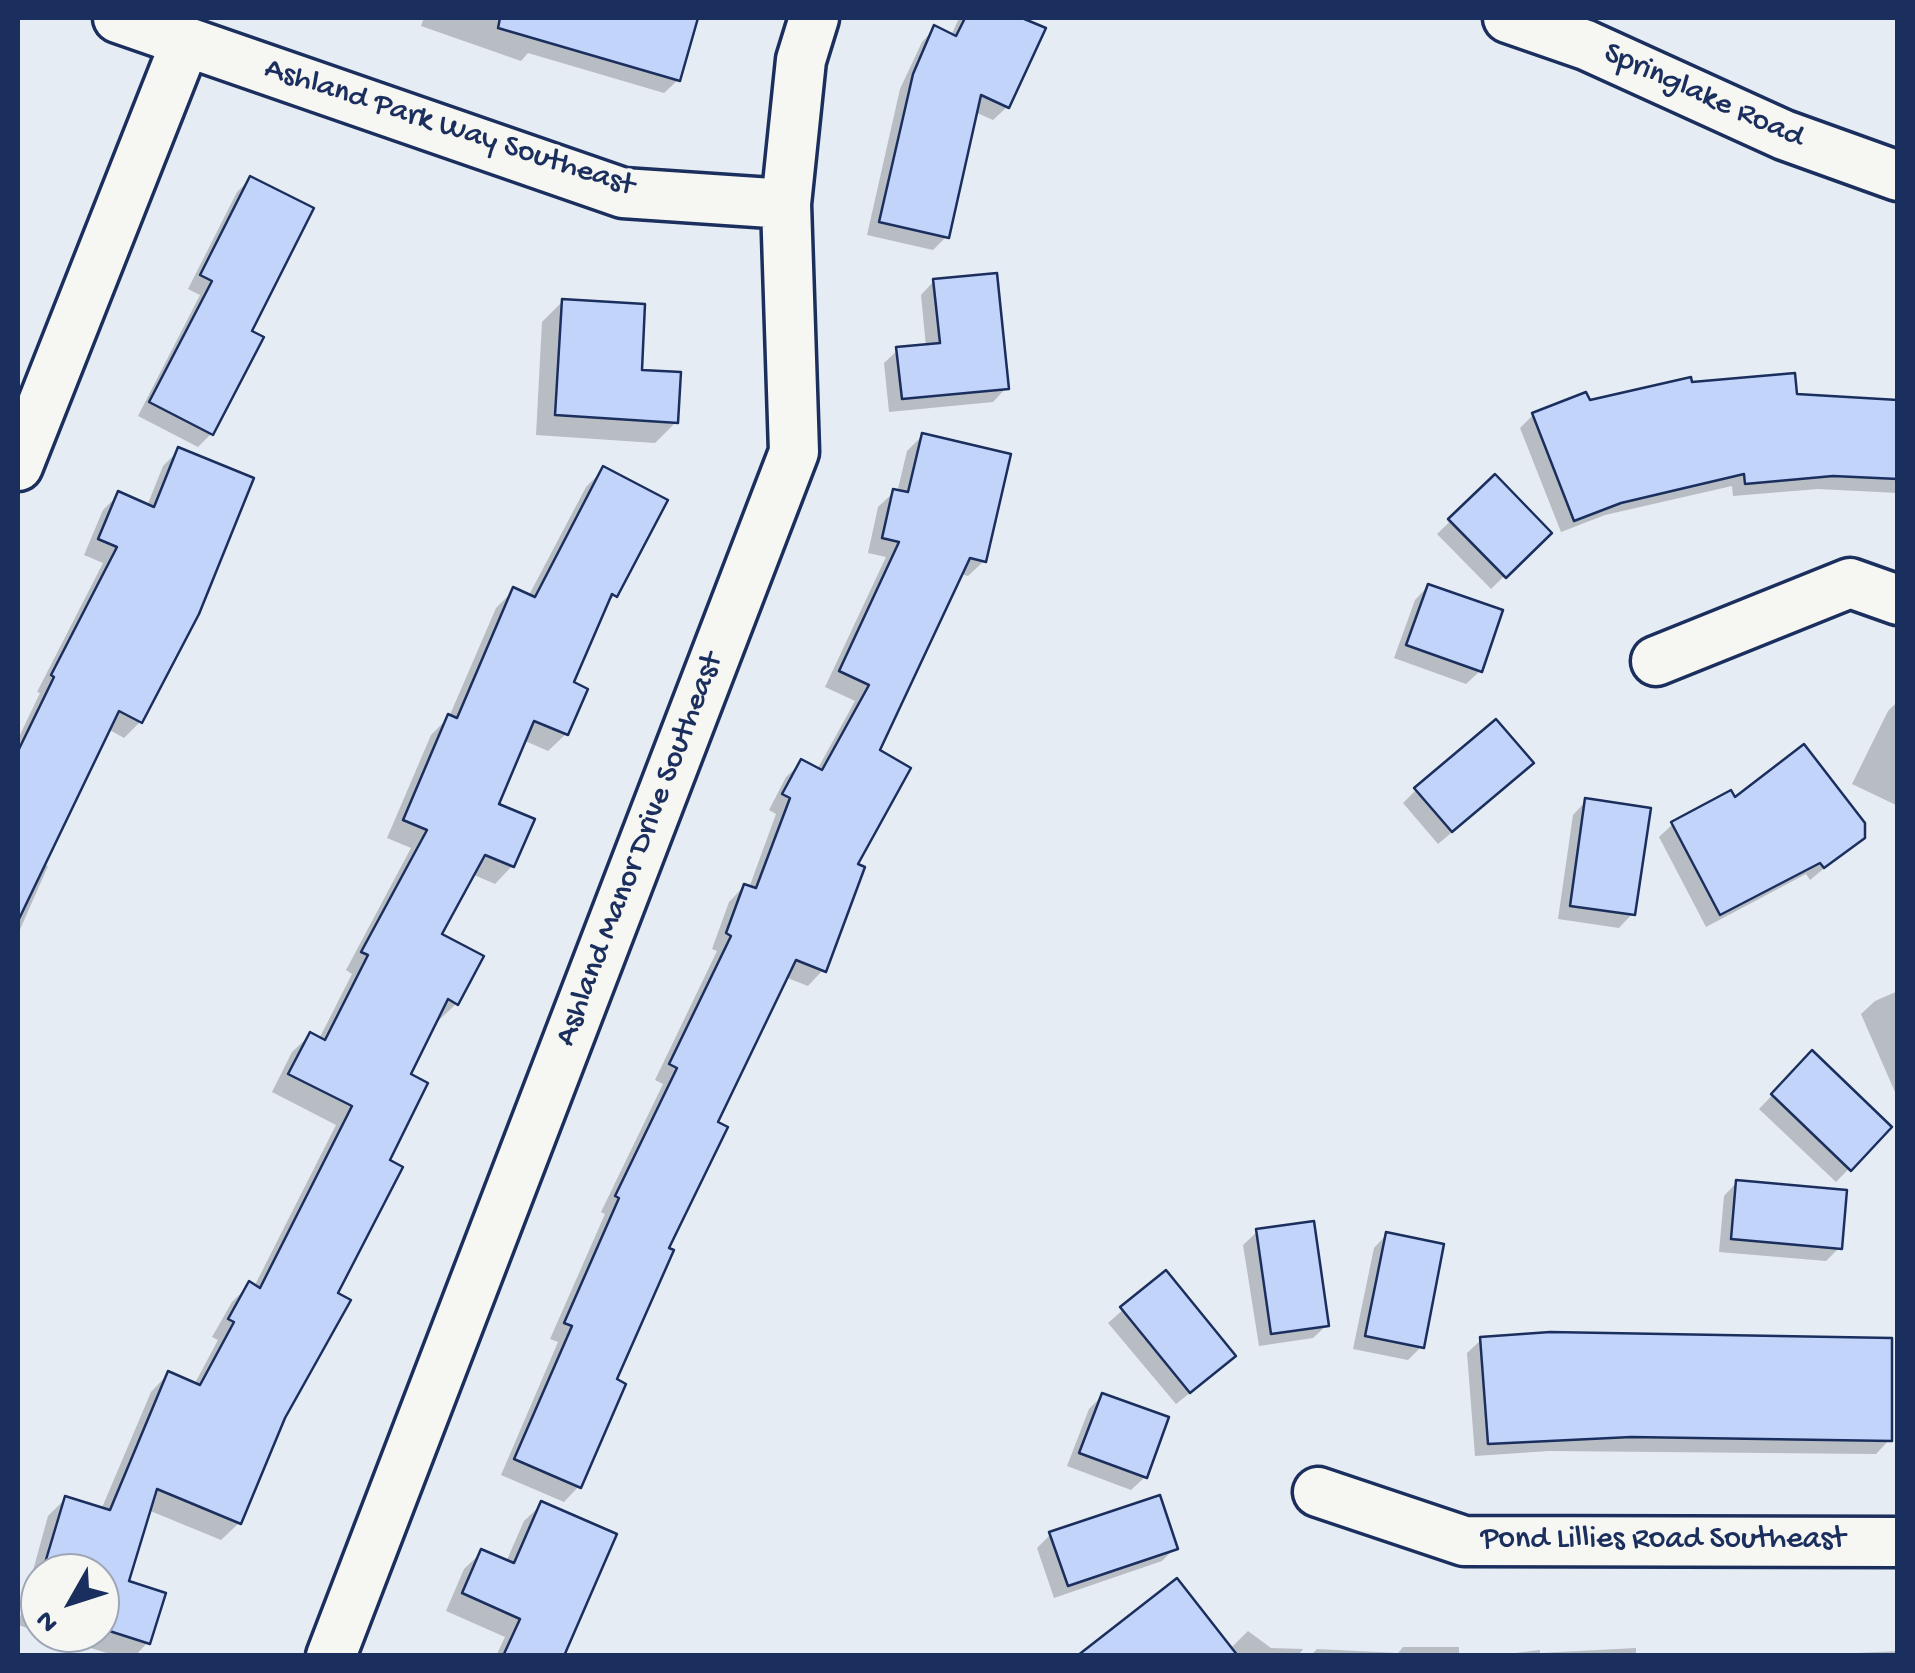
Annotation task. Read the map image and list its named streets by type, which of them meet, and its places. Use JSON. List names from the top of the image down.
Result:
{
  "streets": {
    "street": [
      "Springlake Road",
      "Ashland Park Way Southeast",
      "Ashland Manor Drive Southeast",
      "Pond Lillies Road Southeast"
    ]
  },
  "crossings": [
    ["Ashland Park Way Southeast", "Ashland Manor Drive Southeast"]
  ],
  "north": "bottom left"
}
